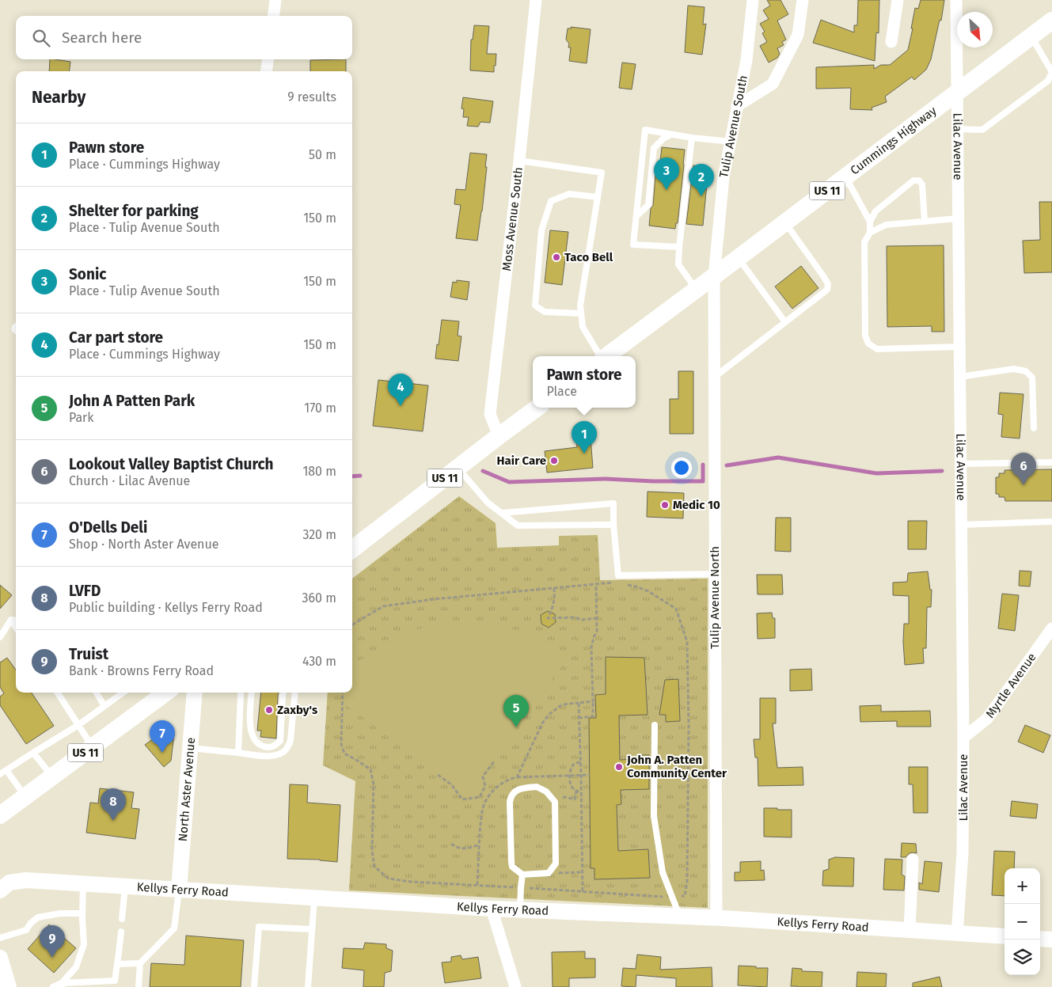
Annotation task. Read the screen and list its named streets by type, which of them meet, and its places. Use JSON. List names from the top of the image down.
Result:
{
  "streets": {
    "main road": ["Cummings Highway", "US 11"],
    "street": [
      "Tulip Avenue South",
      "Lilac Avenue",
      "Moss Avenue South",
      "Tulip Avenue North",
      "Myrtle Avenue",
      "North Aster Avenue",
      "Kellys Ferry Road"
    ]
  },
  "crossings": [
    ["Tulip Avenue South", "Cummings Highway"],
    ["Tulip Avenue South", "Tulip Avenue North"],
    ["Cummings Highway", "Lilac Avenue"],
    ["Cummings Highway", "Tulip Avenue North"],
    ["Lilac Avenue", "Myrtle Avenue"],
    ["Lilac Avenue", "Kellys Ferry Road"],
    ["US 11", "Moss Avenue South"],
    ["Tulip Avenue North", "Kellys Ferry Road"],
    ["North Aster Avenue", "Kellys Ferry Road"]
  ],
  "places": [
    "Taco Bell",
    "Hair Care",
    "Medic 10",
    "Zaxby's",
    "John A. Patten Community Center"
  ],
  "north": "bottom right",
  "page": {
    "search": "Search here",
    "heading": ["Nearby", "9 results"],
    "list": [
      {
        "mark": "1",
        "name": "Pawn store",
        "note": "Place · Cummings Highway",
        "value": "50 m"
      },
      {
        "mark": "2",
        "name": "Shelter for parking",
        "note": "Place · Tulip Avenue South",
        "value": "150 m"
      },
      {
        "mark": "3",
        "name": "Sonic",
        "note": "Place · Tulip Avenue South",
        "value": "150 m"
      },
      {
        "mark": "4",
        "name": "Car part store",
        "note": "Place · Cummings Highway",
        "value": "150 m"
      },
      {
        "mark": "5",
        "name": "John A Patten Park",
        "note": "Park",
        "value": "170 m"
      },
      {
        "mark": "6",
        "name": "Lookout Valley Baptist Church",
        "note": "Church · Lilac Avenue",
        "value": "180 m"
      },
      {
        "mark": "7",
        "name": "O'Dells Deli",
        "note": "Shop · North Aster Avenue",
        "value": "320 m"
      },
      {
        "mark": "8",
        "name": "LVFD",
        "note": "Public building · Kellys Ferry Road",
        "value": "360 m"
      },
      {
        "mark": "9",
        "name": "Truist",
        "note": "Bank · Browns Ferry Road",
        "value": "430 m"
      }
    ],
    "pins": [
      "3",
      "2",
      "4",
      "1",
      "6",
      "5",
      "7",
      "8",
      "9"
    ],
    "popup": ["Pawn store", "Place"],
    "map_buttons": ["+", "−"]
  }
}
